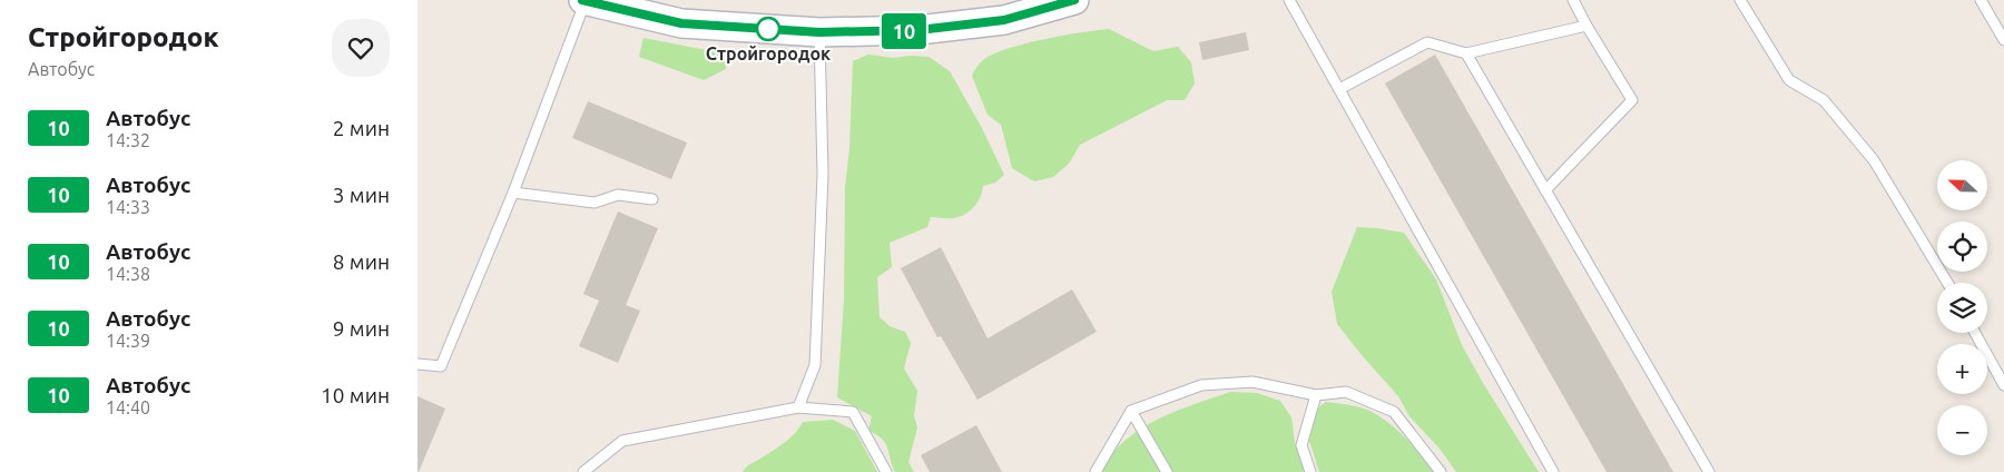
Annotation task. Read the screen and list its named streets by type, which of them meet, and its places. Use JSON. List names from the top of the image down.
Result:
{
  "places": ["Стройгородок"],
  "lines": ["bus line 10"],
  "north": "left",
  "page": {
    "heading": ["Стройгородок", "Автобус"],
    "on_map": "10",
    "list": [
      {
        "mark": "10",
        "name": "Автобус",
        "note": "14:32",
        "value": "2 мин"
      },
      {
        "mark": "10",
        "name": "Автобус",
        "note": "14:33",
        "value": "3 мин"
      },
      {
        "mark": "10",
        "name": "Автобус",
        "note": "14:38",
        "value": "8 мин"
      },
      {
        "mark": "10",
        "name": "Автобус",
        "note": "14:39",
        "value": "9 мин"
      },
      {
        "mark": "10",
        "name": "Автобус",
        "note": "14:40",
        "value": "10 мин"
      }
    ],
    "map_buttons": ["+", "−"]
  }
}
